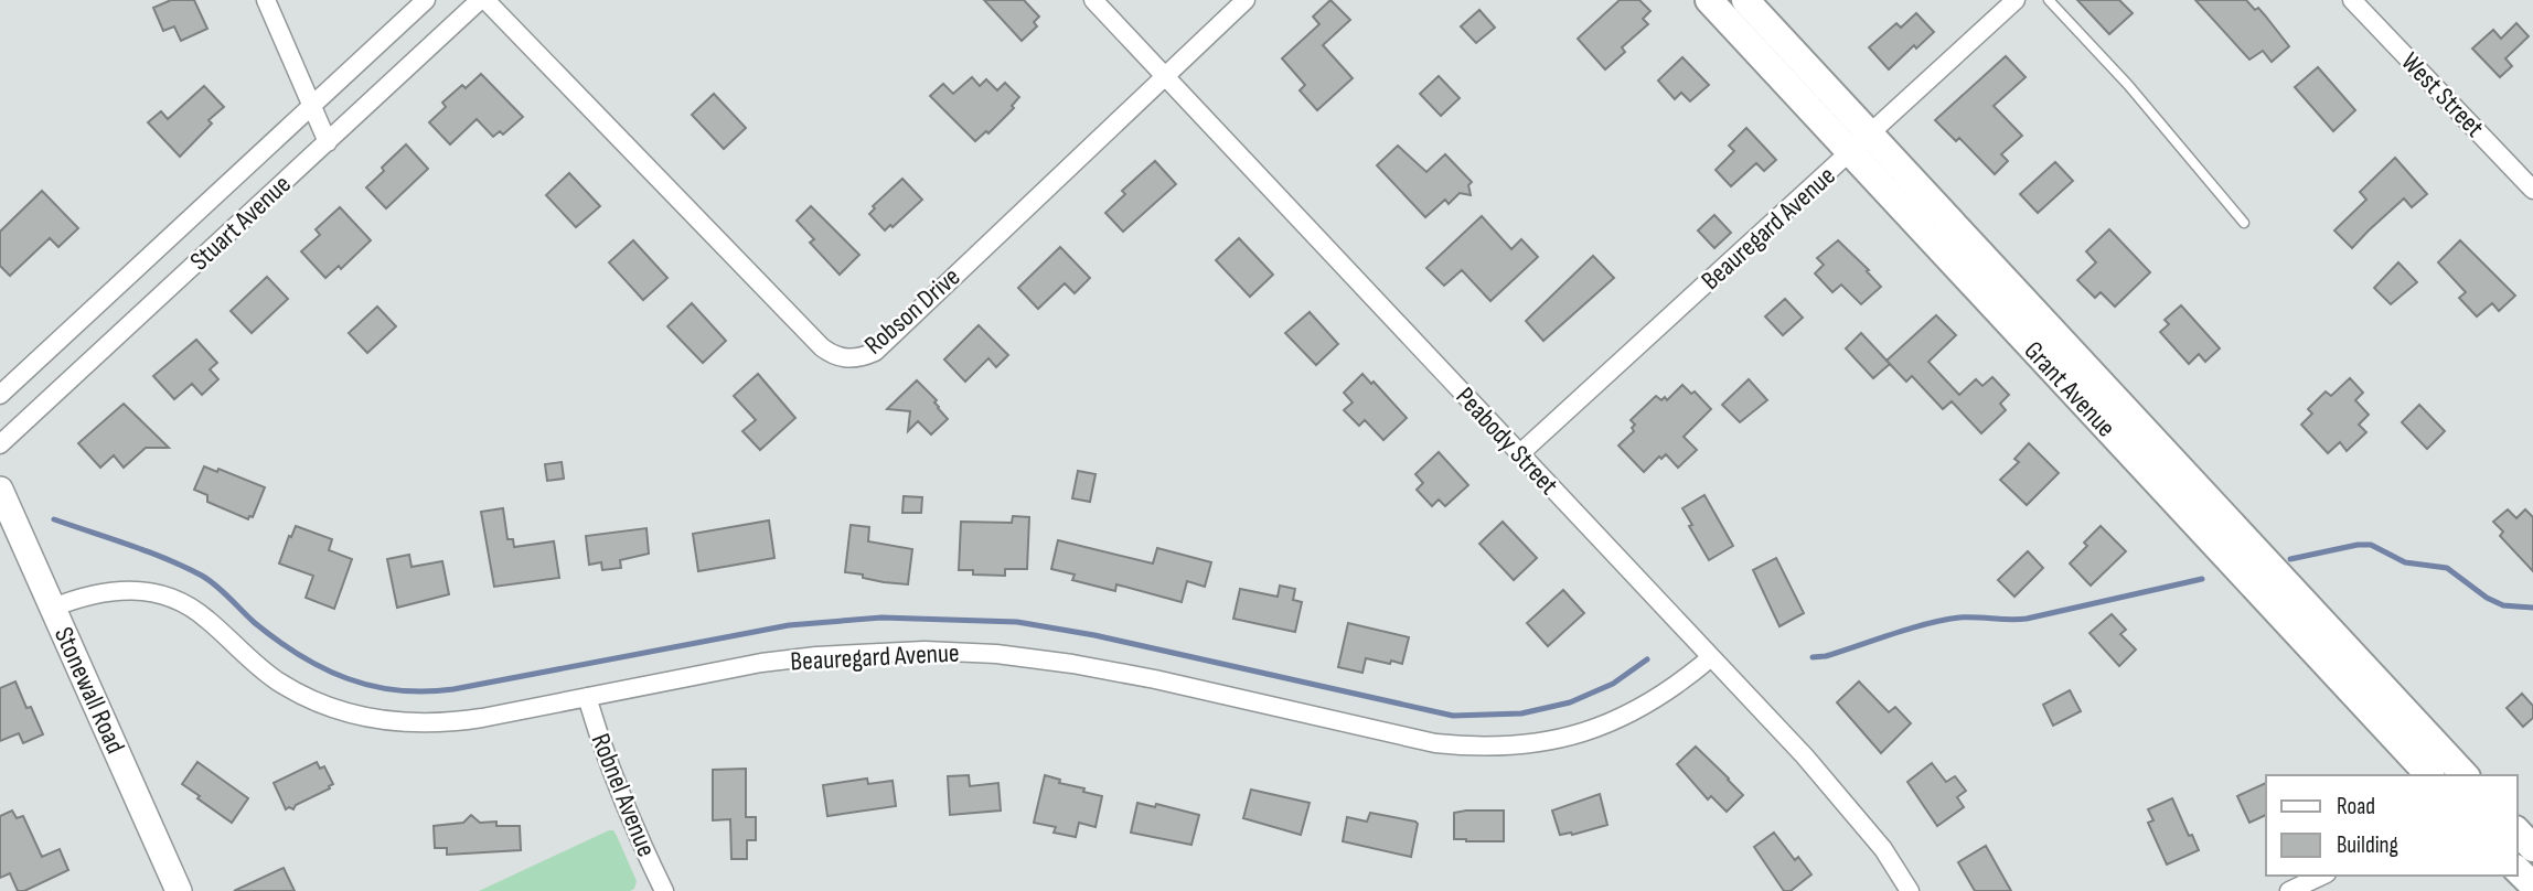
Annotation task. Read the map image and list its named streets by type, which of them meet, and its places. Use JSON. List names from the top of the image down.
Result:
{
  "streets": {
    "main road": ["Grant Avenue"],
    "street": [
      "West Street",
      "Stuart Avenue",
      "Beauregard Avenue",
      "Robson Drive",
      "Peabody Street",
      "Stonewall Road",
      "Robnel Avenue"
    ]
  },
  "crossings": [
    ["Stuart Avenue", "Robson Drive"],
    ["Beauregard Avenue", "Grant Avenue"],
    ["Beauregard Avenue", "Peabody Street"],
    ["Beauregard Avenue", "Stonewall Road"],
    ["Beauregard Avenue", "Robnel Avenue"],
    ["Robson Drive", "Peabody Street"]
  ],
  "legend": ["Road", "Building"]
}
